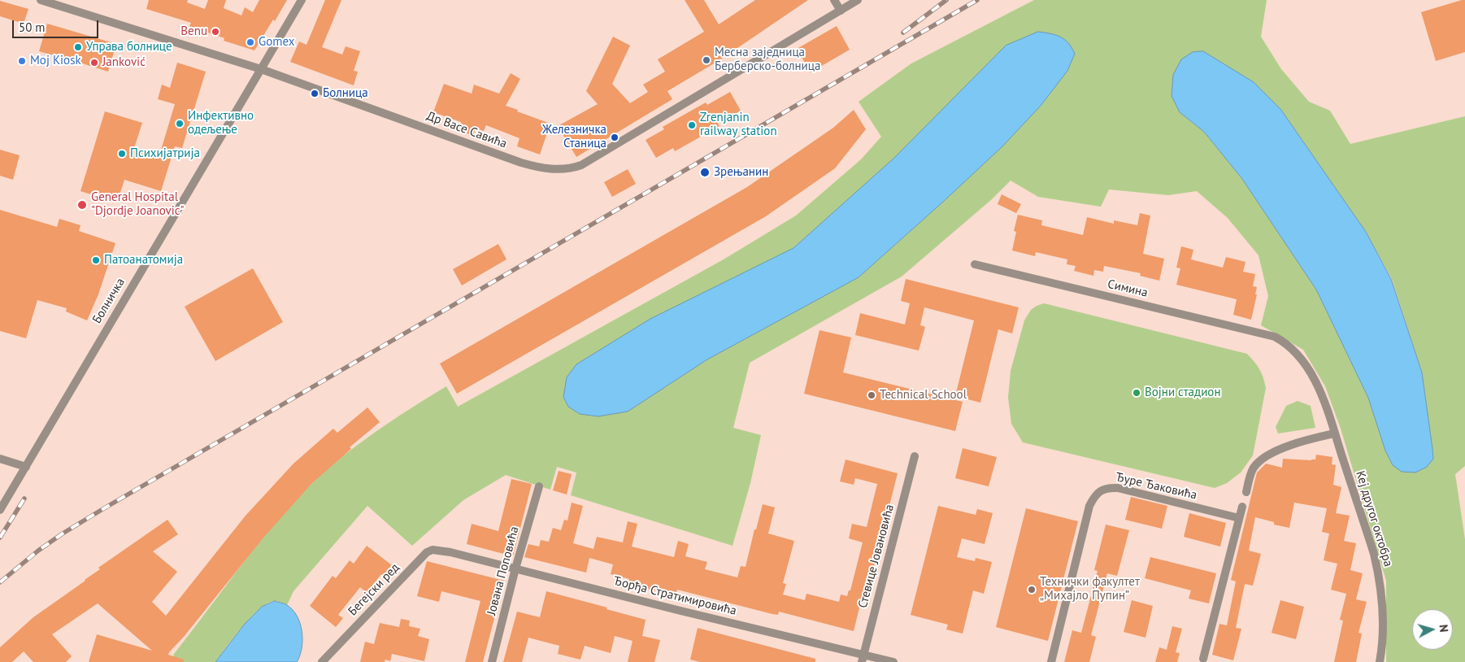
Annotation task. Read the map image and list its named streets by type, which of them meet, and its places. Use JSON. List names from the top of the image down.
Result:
{
  "streets": {
    "street": [
      "Др Васе Савића",
      "Симина",
      "Болничка",
      "Ђуре Ђаковића",
      "Кеј другог октобра",
      "Стевице Јовановића",
      "Јована Поповића",
      "Бегејски ред",
      "Ђорђа Стратимировића"
    ]
  },
  "crossings": [
    ["Др Васе Савића", "Болничка"],
    ["Симина", "Кеј другог октобра"],
    ["Стевице Јовановића", "Ђорђа Стратимировића"],
    ["Јована Поповића", "Ђорђа Стратимировића"],
    ["Бегејски ред", "Ђорђа Стратимировића"]
  ],
  "places": [
    "Benu",
    "Gomex",
    "Управа болнице",
    "Месна заједница Берберско-болница",
    "Moj Kiosk",
    "Janković",
    "Болница",
    "Инфективно одељење",
    "Zrenjanin railway station",
    "Железничка Станица",
    "Психијатрија",
    "Зрењанин",
    "General Hospital \"Djordje Joanovic\"",
    "Патоанатомија",
    "Војни стадион",
    "Technical School",
    "Технички факултет „Михајло Пупин”"
  ],
  "scale_bar": "50 m",
  "north": "right"
}
